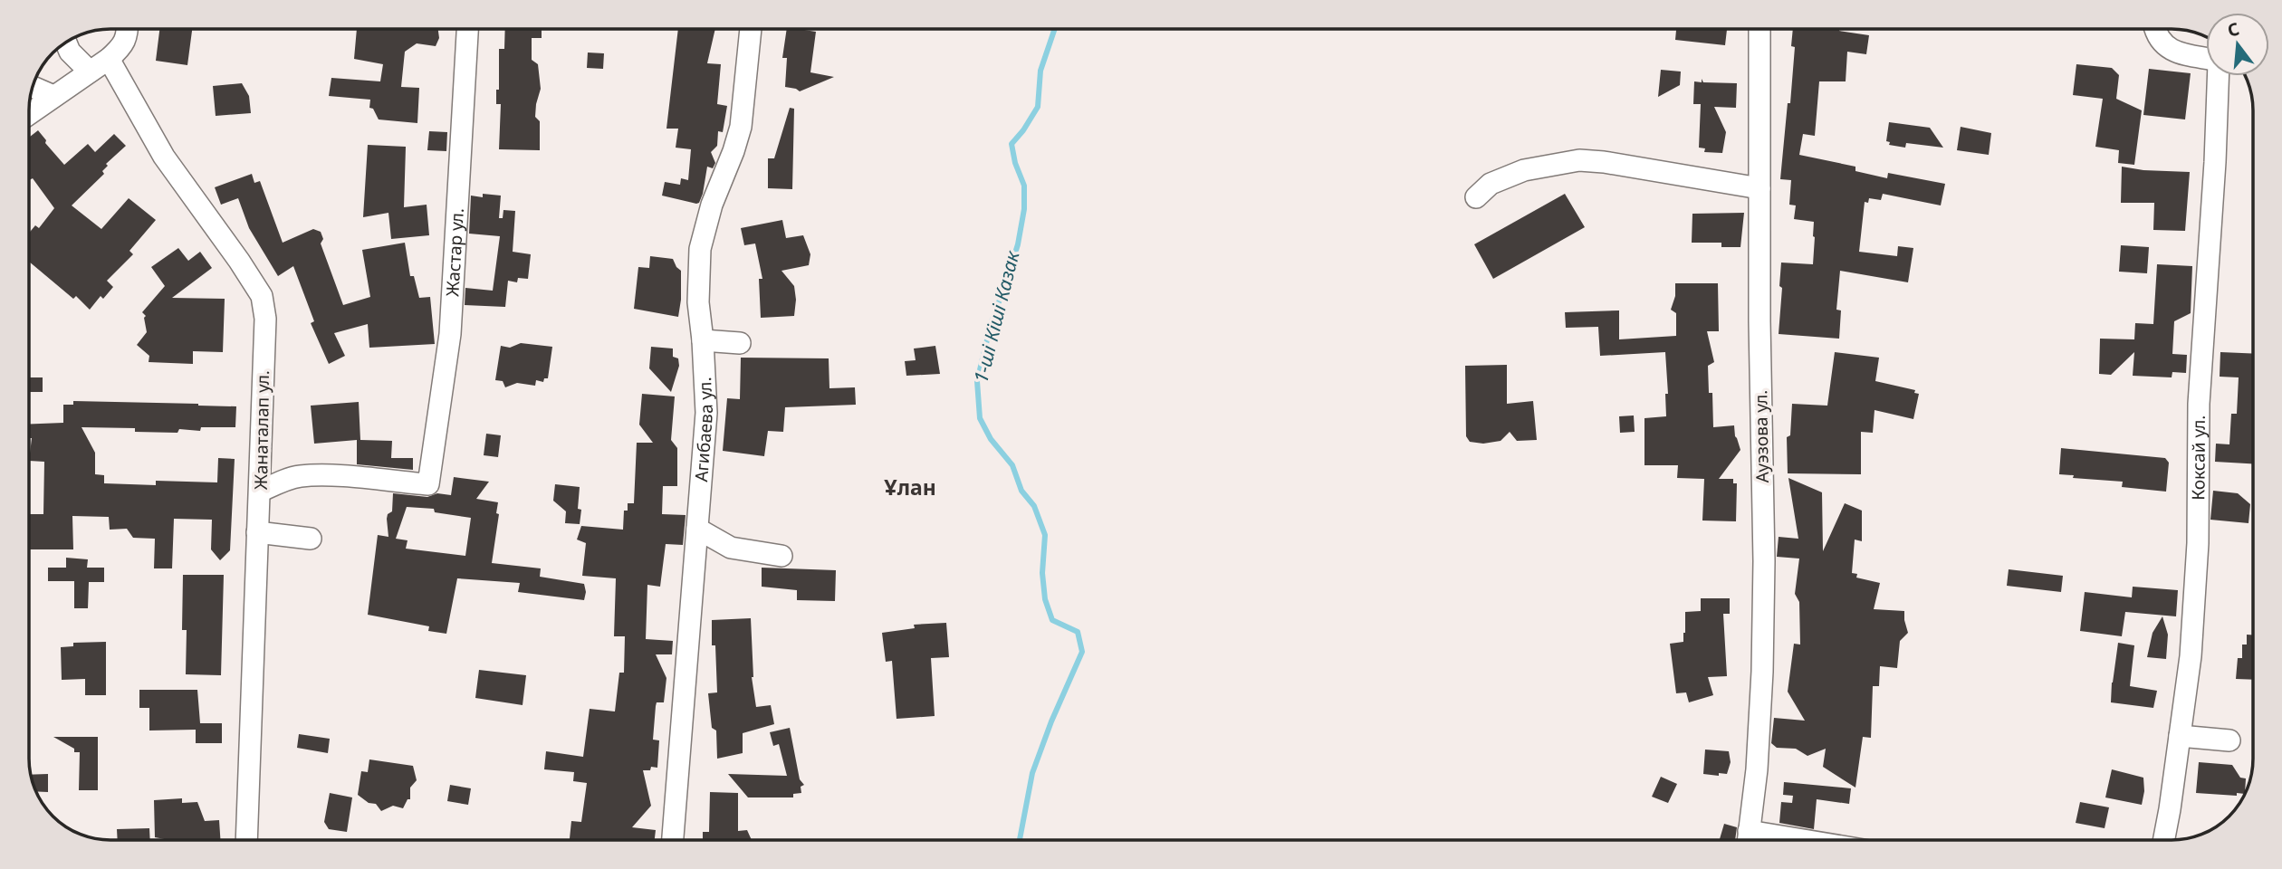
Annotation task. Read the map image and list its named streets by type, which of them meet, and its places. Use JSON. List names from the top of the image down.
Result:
{
  "streets": {
    "street": [
      "Жастар ул.",
      "Жанаталап ул.",
      "Агибаева ул.",
      "Ауэзова ул.",
      "Коксай ул."
    ]
  },
  "crossings": [
    ["Жастар ул.", "Жанаталап ул."]
  ],
  "districts": ["Ұлан"],
  "water": ["1-ші Кіші Казак"],
  "north": "top"
}
